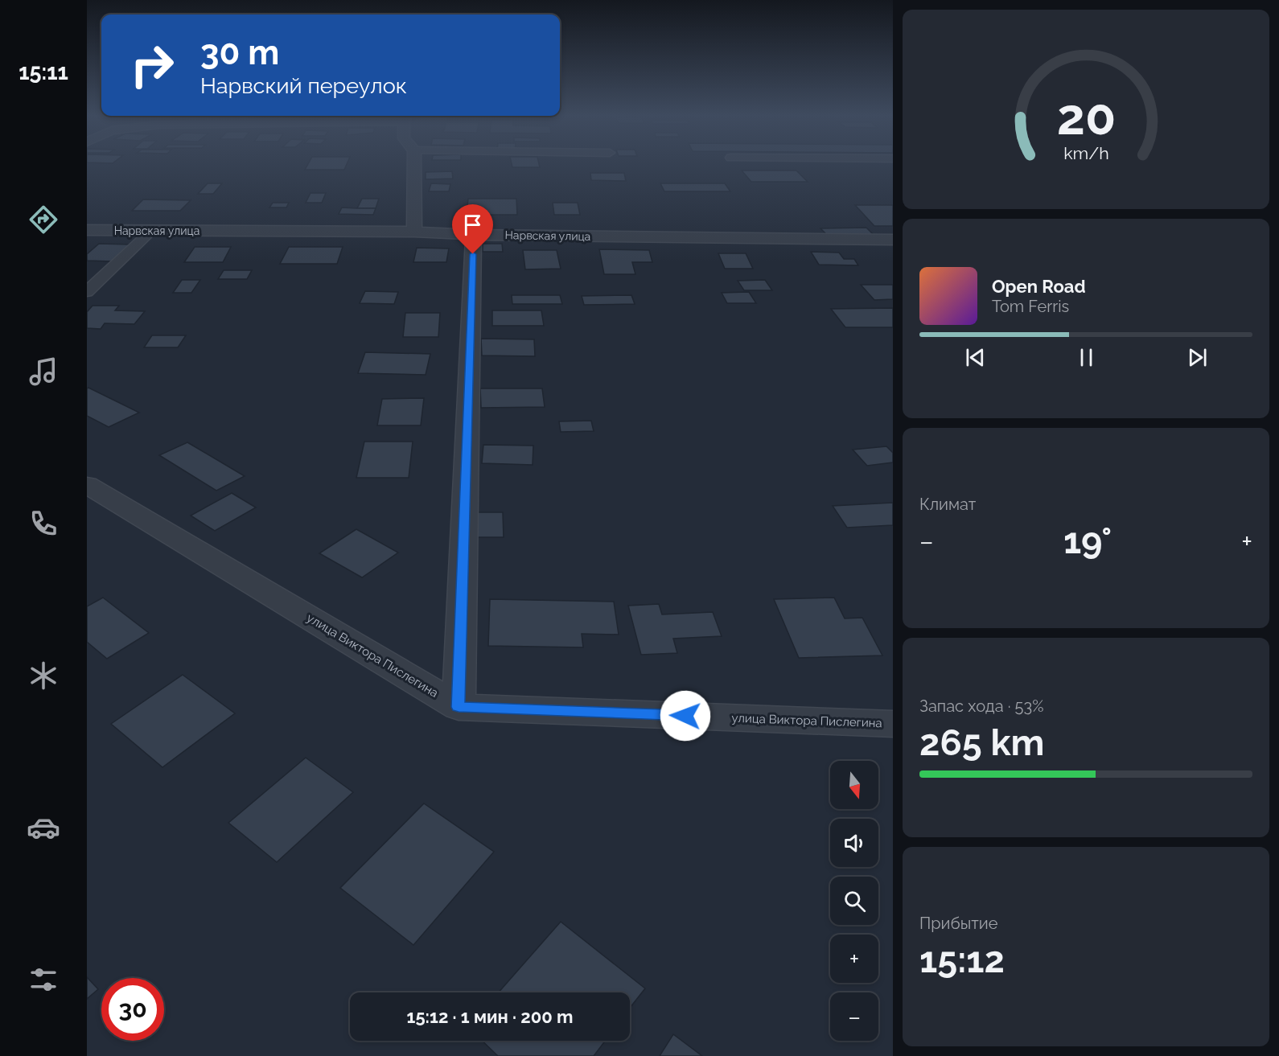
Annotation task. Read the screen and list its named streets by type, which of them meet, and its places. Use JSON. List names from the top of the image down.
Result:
{
  "streets": {
    "street": ["Нарвская улица", "улица Виктора Пислегина"]
  },
  "north": "bottom",
  "page": {
    "tabs": "15:11",
    "turn": ["30 m", "Нарвский переулок"],
    "song": ["Open Road", "Tom Ferris"],
    "tile": [
      "Климат",
      ["Запас хода · 53%", "265 km"],
      ["Прибытие", "15:12"]
    ],
    "heat": ["−", "19°", "+"],
    "map_buttons": ["+", "−"],
    "limit": "30",
    "trip": "15:12 · 1 мин · 200 m",
    "gauge": ["20", "km/h"]
  }
}
